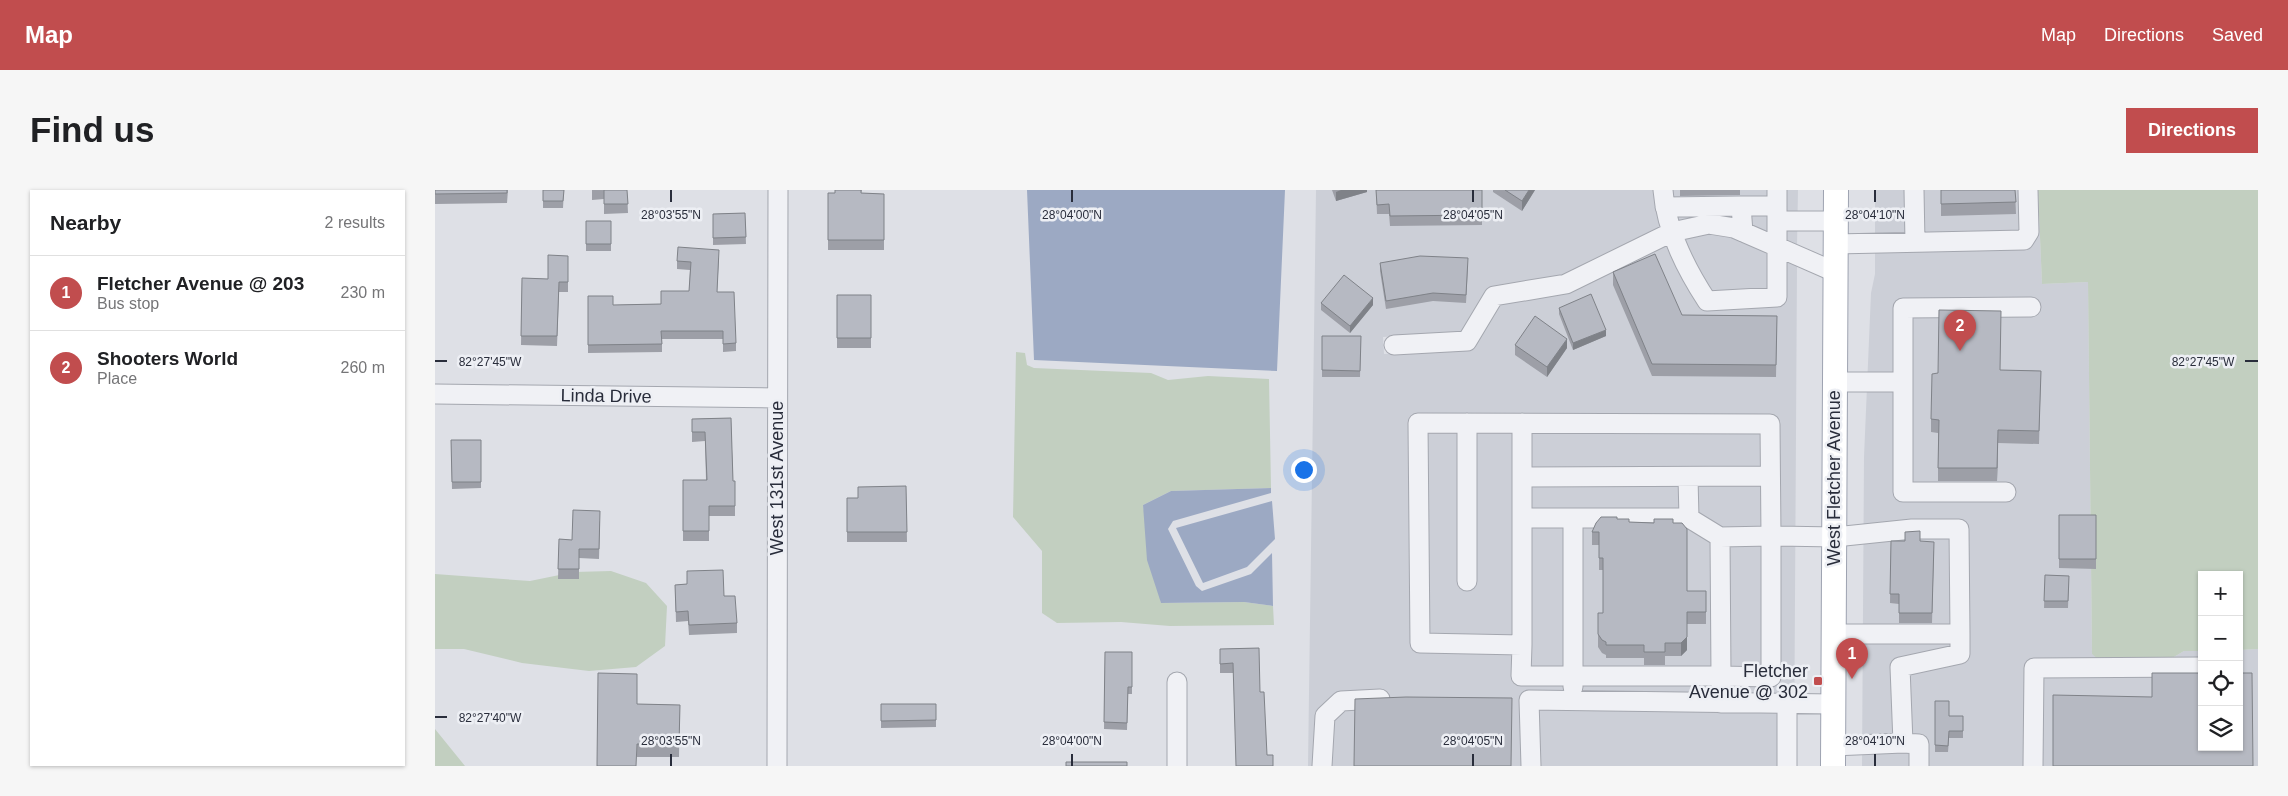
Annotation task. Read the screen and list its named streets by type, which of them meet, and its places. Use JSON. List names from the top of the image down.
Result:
{
  "streets": {
    "main road": ["West Fletcher Avenue"],
    "street": ["Linda Drive", "West 131st Avenue"]
  },
  "crossings": [
    ["Linda Drive", "West 131st Avenue"]
  ],
  "places": {
    "transit": ["Fletcher Avenue @ 302"]
  },
  "page": {
    "header": "Map",
    "nav": ["Map", "Directions", "Saved"],
    "buttons": "Directions",
    "title": "Find us",
    "heading": ["Nearby", "2 results"],
    "list": [
      {
        "mark": "1",
        "name": "Fletcher Avenue @ 203",
        "note": "Bus stop",
        "value": "230 m"
      },
      {
        "mark": "2",
        "name": "Shooters World",
        "note": "Place",
        "value": "260 m"
      }
    ],
    "pins": ["2", "1"],
    "map_buttons": ["+", "−"]
  },
  "coordinates": [
    "28°03'55\"N",
    "28°04'00\"N",
    "28°04'05\"N",
    "28°04'10\"N",
    "82°27'45\"W",
    "82°27'40\"W"
  ]
}
